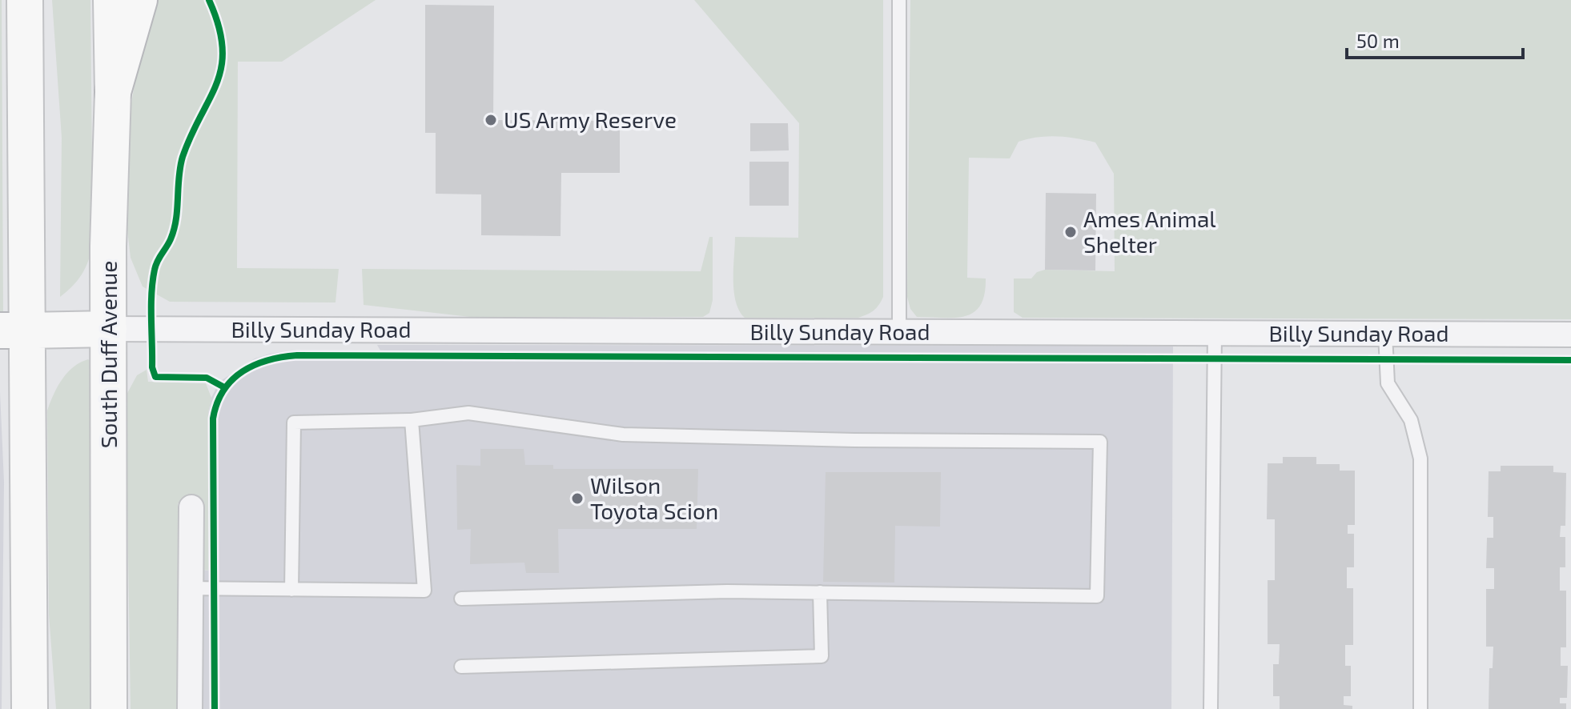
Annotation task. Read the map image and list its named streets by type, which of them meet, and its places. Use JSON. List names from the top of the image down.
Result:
{
  "streets": {
    "main road": ["South Duff Avenue"],
    "street": ["Billy Sunday Road"]
  },
  "crossings": [
    ["Billy Sunday Road", "South Duff Avenue"]
  ],
  "places": ["US Army Reserve", "Ames Animal Shelter", "Wilson Toyota Scion"],
  "scale_bar": "50 m"
}
